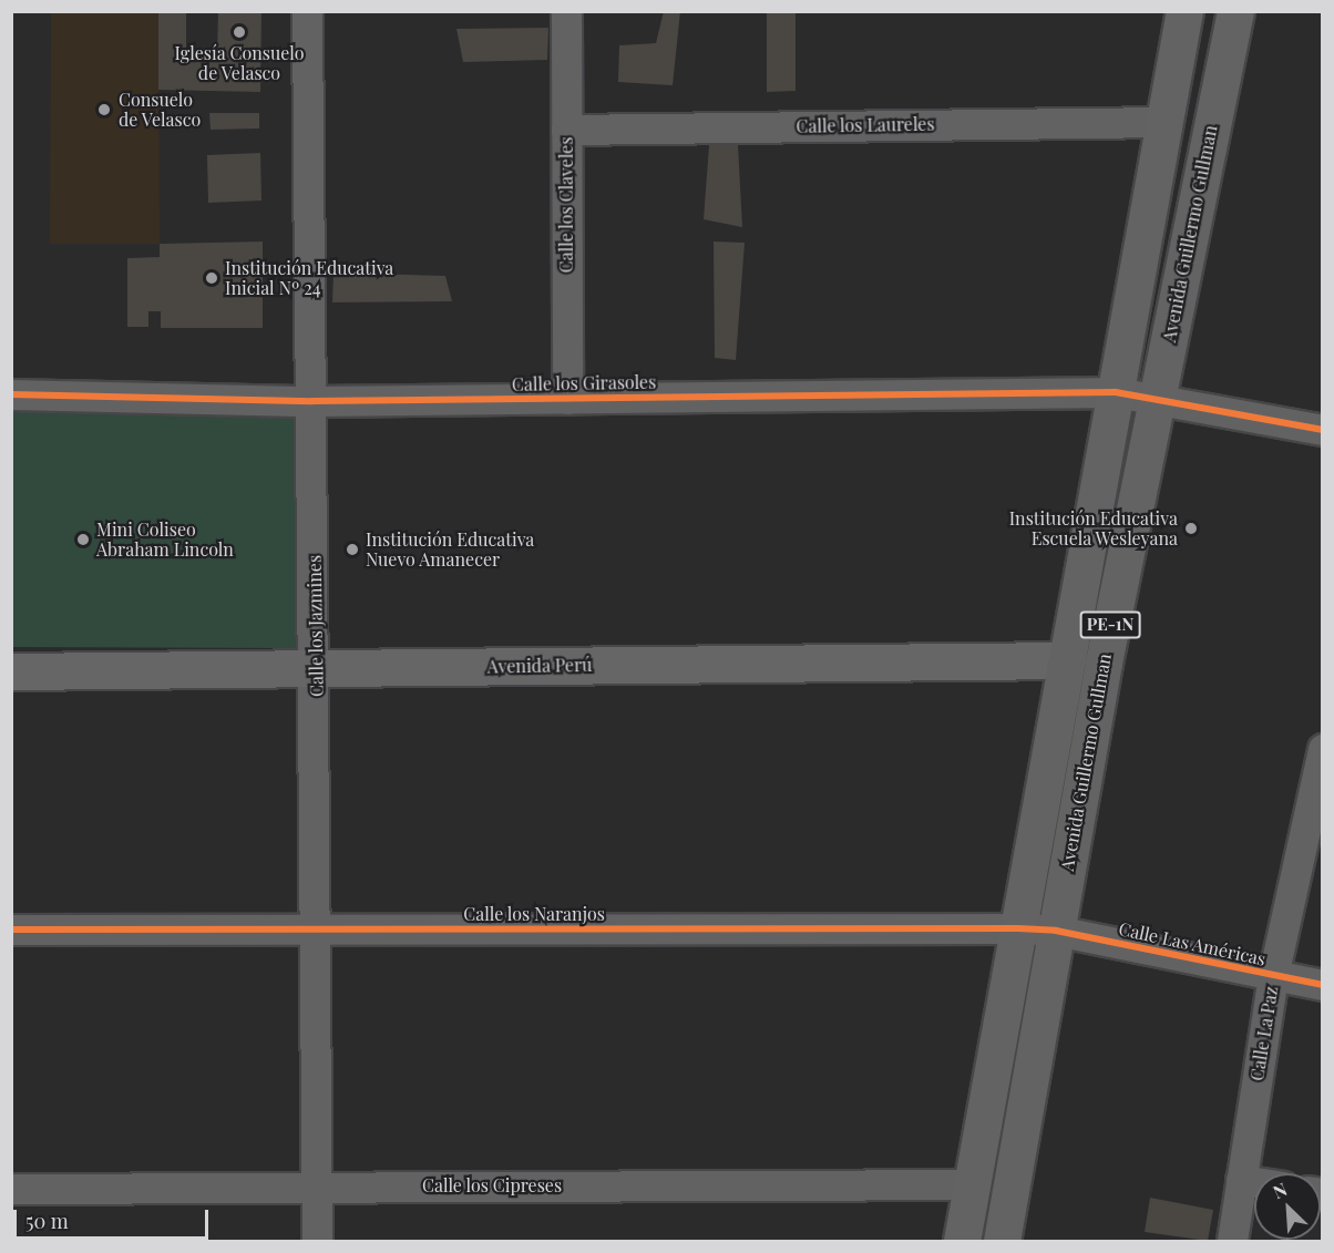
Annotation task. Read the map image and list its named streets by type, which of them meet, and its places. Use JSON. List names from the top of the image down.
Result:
{
  "streets": {
    "main road": ["Avenida Guillermo Gullman", "PE-1N"],
    "street": [
      "Calle los Laureles",
      "Calle los Claveles",
      "Calle los Girasoles",
      "Calle los Jazmines",
      "Avenida Perú",
      "Calle los Naranjos",
      "Calle Las Américas",
      "Calle La Paz",
      "Calle los Cipreses"
    ]
  },
  "crossings": [
    ["Calle los Laureles", "Calle los Claveles"],
    ["Calle los Laureles", "Avenida Guillermo Gullman"],
    ["Calle los Claveles", "Calle los Girasoles"],
    ["Avenida Guillermo Gullman", "Calle los Girasoles"],
    ["Avenida Guillermo Gullman", "Avenida Perú"],
    ["Avenida Guillermo Gullman", "Calle los Naranjos"],
    ["Avenida Guillermo Gullman", "Calle Las Américas"],
    ["Avenida Guillermo Gullman", "Calle los Cipreses"],
    ["Calle los Girasoles", "Calle los Jazmines"],
    ["Calle los Jazmines", "Avenida Perú"],
    ["Calle los Jazmines", "Calle los Naranjos"],
    ["Calle los Jazmines", "Calle los Cipreses"],
    ["Calle los Naranjos", "Calle Las Américas"],
    ["Calle Las Américas", "Calle La Paz"]
  ],
  "places": [
    "Iglesía Consuelo de Velasco",
    "Consuelo de Velasco",
    "Institución Educativa Inicial Nº 24",
    "Institución Educativa Escuela Wesleyana",
    "Mini Coliseo Abraham Lincoln",
    "Institución Educativa Nuevo Amanecer"
  ],
  "scale_bar": "50 m",
  "north": "top left"
}
